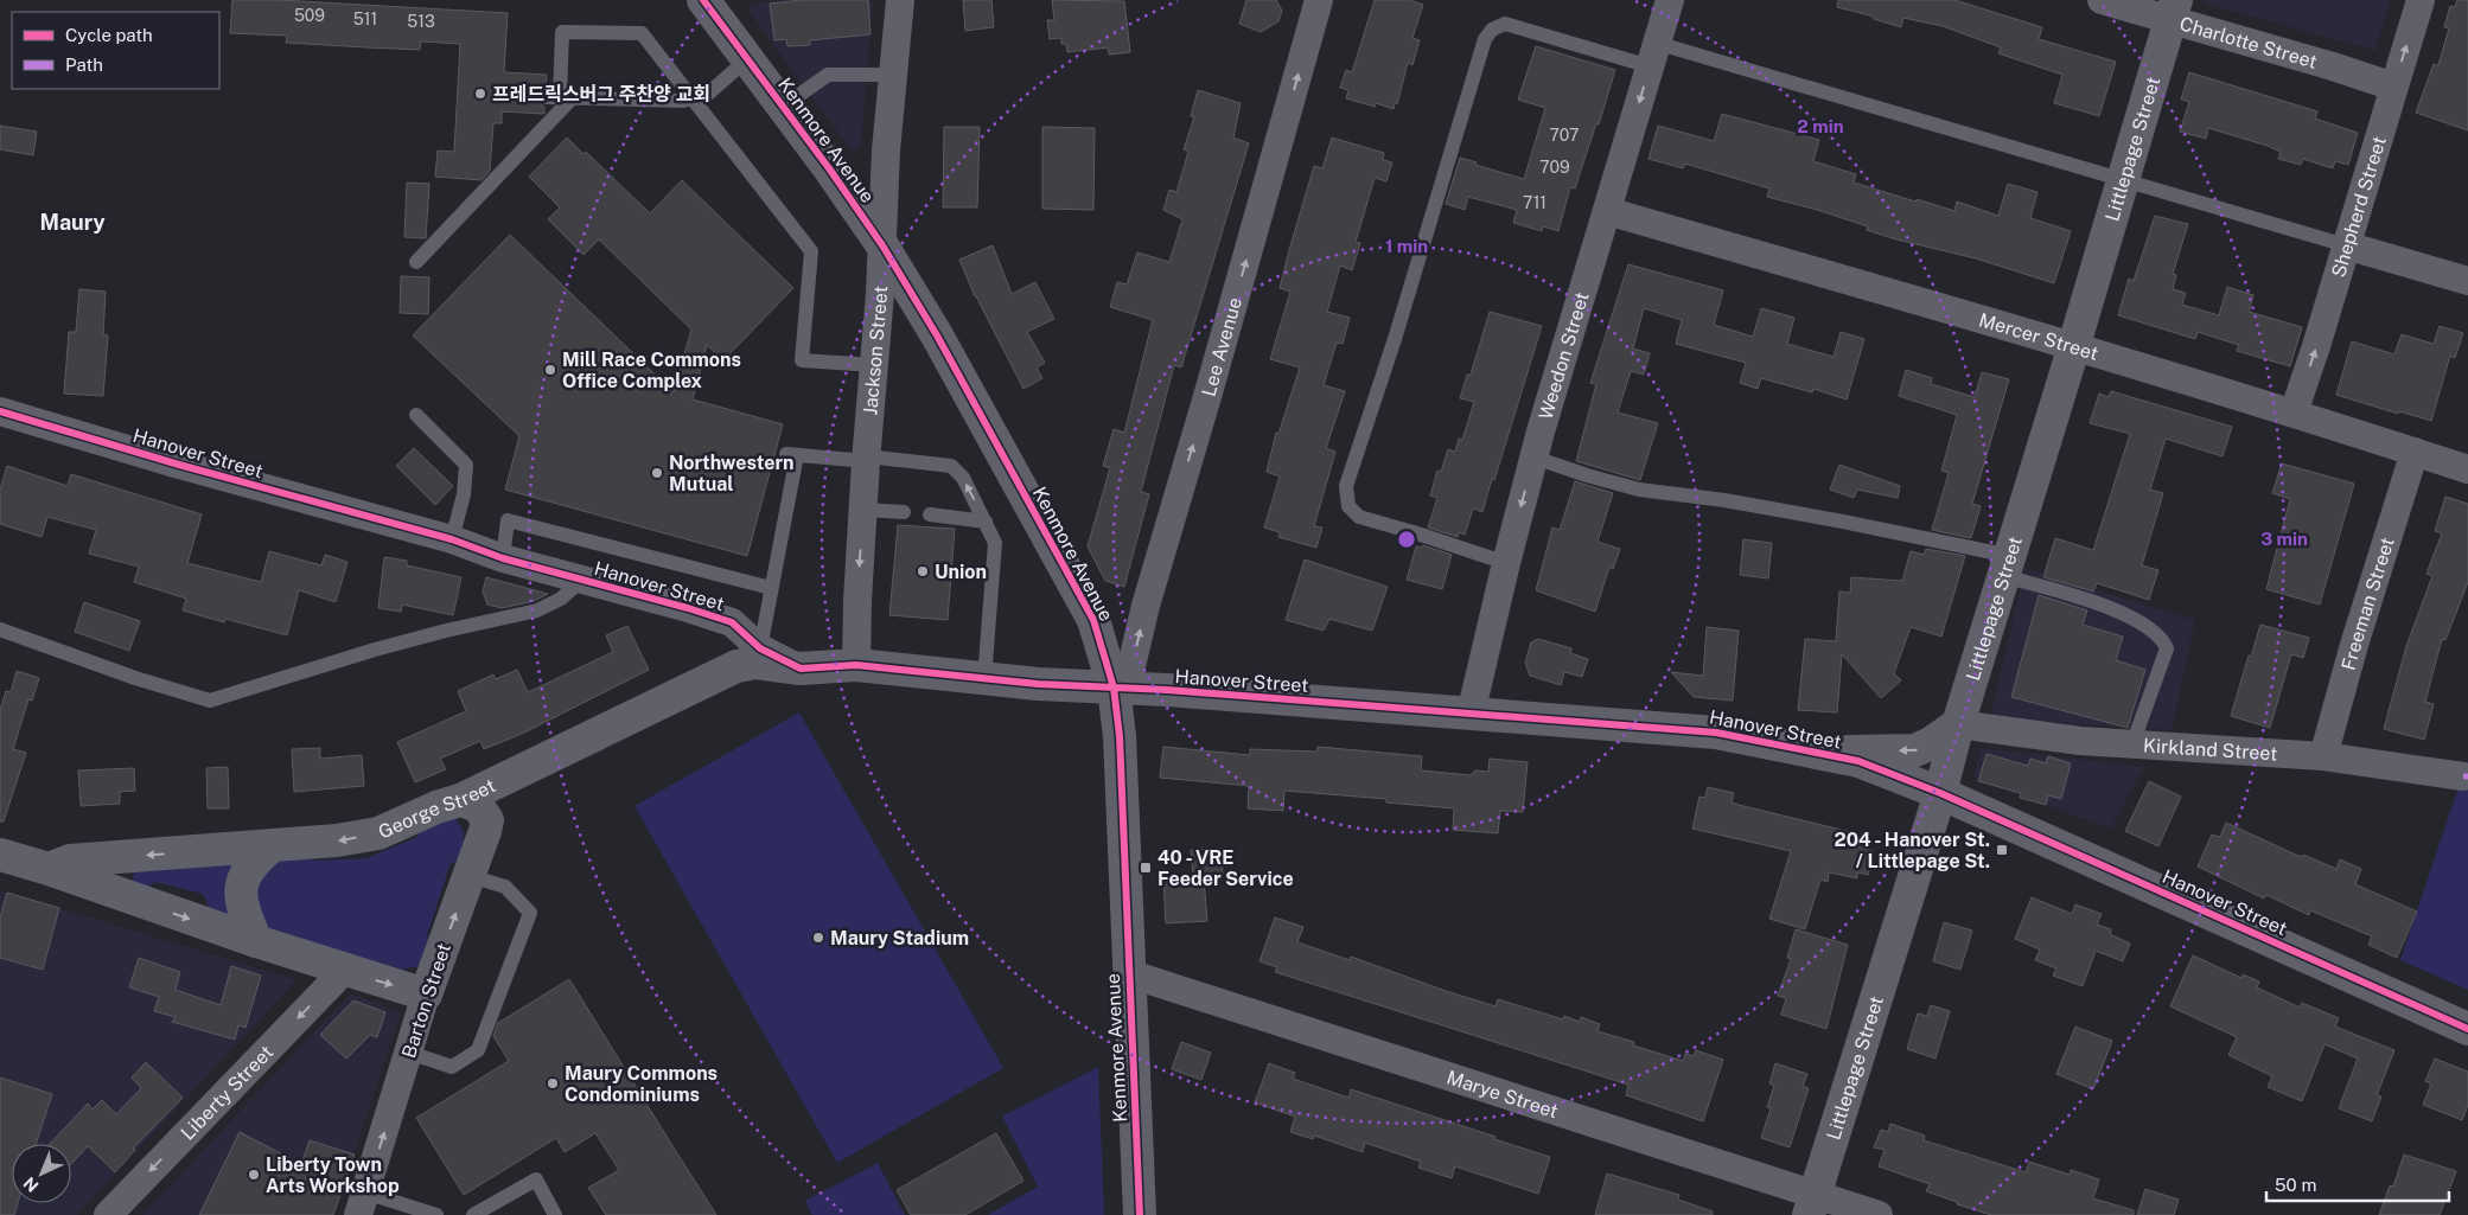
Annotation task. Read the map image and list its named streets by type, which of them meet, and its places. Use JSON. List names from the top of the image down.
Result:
{
  "streets": {
    "street": [
      "Charlotte Street",
      "Kenmore Avenue",
      "Littlepage Street",
      "Shepherd Street",
      "Mercer Street",
      "Lee Avenue",
      "Jackson Street",
      "Weedon Street",
      "Hanover Street",
      "Freeman Street",
      "Kirkland Street",
      "George Street",
      "Barton Street",
      "Liberty Street",
      "Marye Street"
    ]
  },
  "crossings": [
    ["Charlotte Street", "Littlepage Street"],
    ["Charlotte Street", "Shepherd Street"],
    ["Kenmore Avenue", "Lee Avenue"],
    ["Kenmore Avenue", "Jackson Street"],
    ["Kenmore Avenue", "Hanover Street"],
    ["Kenmore Avenue", "Marye Street"],
    ["Littlepage Street", "Mercer Street"],
    ["Littlepage Street", "Hanover Street"],
    ["Littlepage Street", "Kirkland Street"],
    ["Littlepage Street", "Marye Street"],
    ["Shepherd Street", "Mercer Street"],
    ["Mercer Street", "Weedon Street"],
    ["Mercer Street", "Freeman Street"],
    ["Lee Avenue", "Hanover Street"],
    ["Jackson Street", "Hanover Street"],
    ["Weedon Street", "Hanover Street"],
    ["Hanover Street", "George Street"],
    ["Freeman Street", "Kirkland Street"],
    ["George Street", "Barton Street"]
  ],
  "one_way": [
    "Shepherd Street",
    "Lee Avenue",
    "Weedon Street",
    "George Street",
    "Barton Street",
    "Liberty Street"
  ],
  "districts": ["Maury"],
  "places": {
    "other": [
      "프레드릭스버그 주찬양 교회",
      "Mill Race Commons Office Complex",
      "Northwestern Mutual",
      "Union",
      "Maury Stadium",
      "Maury Commons Condominiums",
      "Liberty Town Arts Workshop"
    ],
    "transit": ["204 - Hanover St. / Littlepage St.", "40 - VRE Feeder Service"]
  },
  "house_numbers": [
    "509",
    "511",
    "513",
    "707",
    "709",
    "711"
  ],
  "legend": ["Cycle path", "Path"],
  "scale_bar": "50 m",
  "north": "bottom left",
  "rings": ["2 min", "1 min", "3 min"]
}
